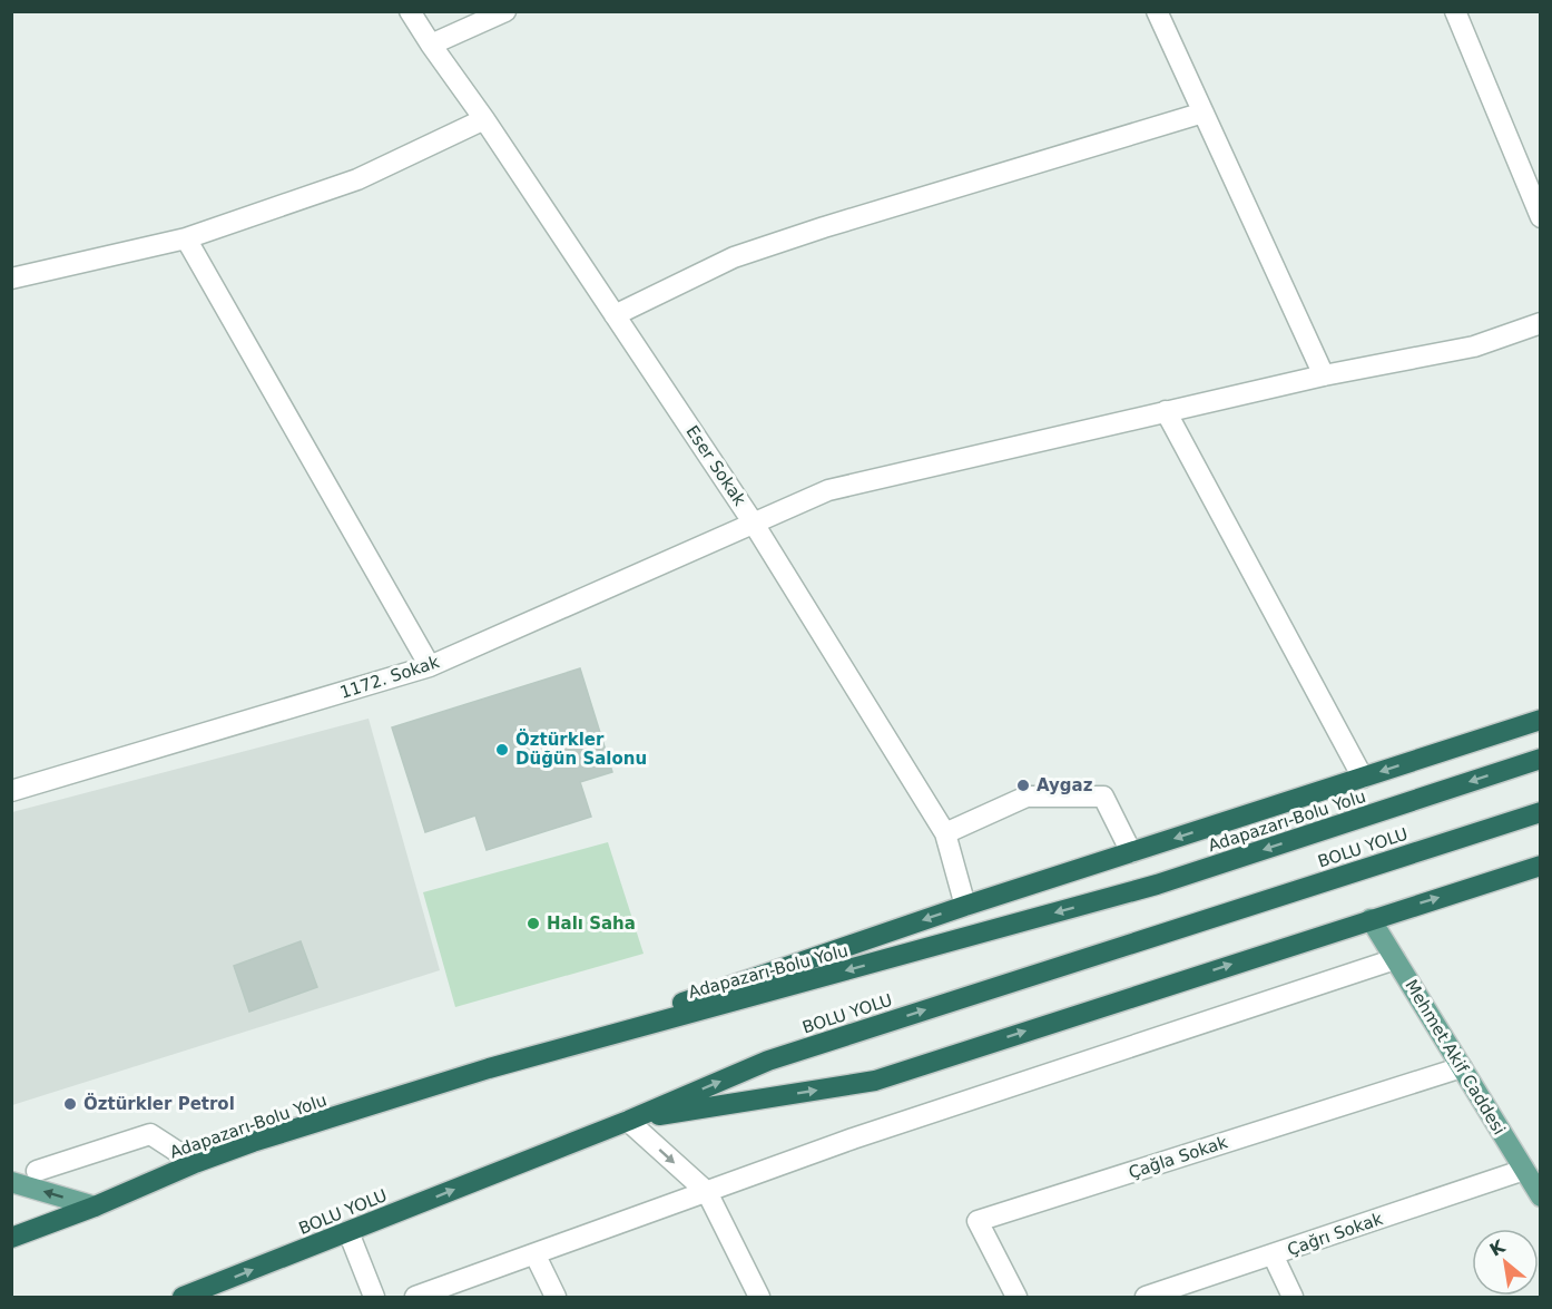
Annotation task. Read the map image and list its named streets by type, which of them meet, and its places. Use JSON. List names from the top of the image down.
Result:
{
  "streets": {
    "highway": ["Adapazarı-Bolu Yolu", "BOLU YOLU"],
    "main road": ["Mehmet Akif Caddesi"],
    "street": [
      "Eser Sokak",
      "1172. Sokak",
      "Çağla Sokak",
      "Çağrı Sokak"
    ]
  },
  "crossings": [
    ["Eser Sokak", "1172. Sokak"],
    ["Mehmet Akif Caddesi", "Çağla Sokak"],
    ["Mehmet Akif Caddesi", "Çağrı Sokak"]
  ],
  "places": [
    "Öztürkler Düğün Salonu",
    "Aygaz",
    "Halı Saha",
    "Öztürkler Petrol"
  ],
  "north": "top left"
}
